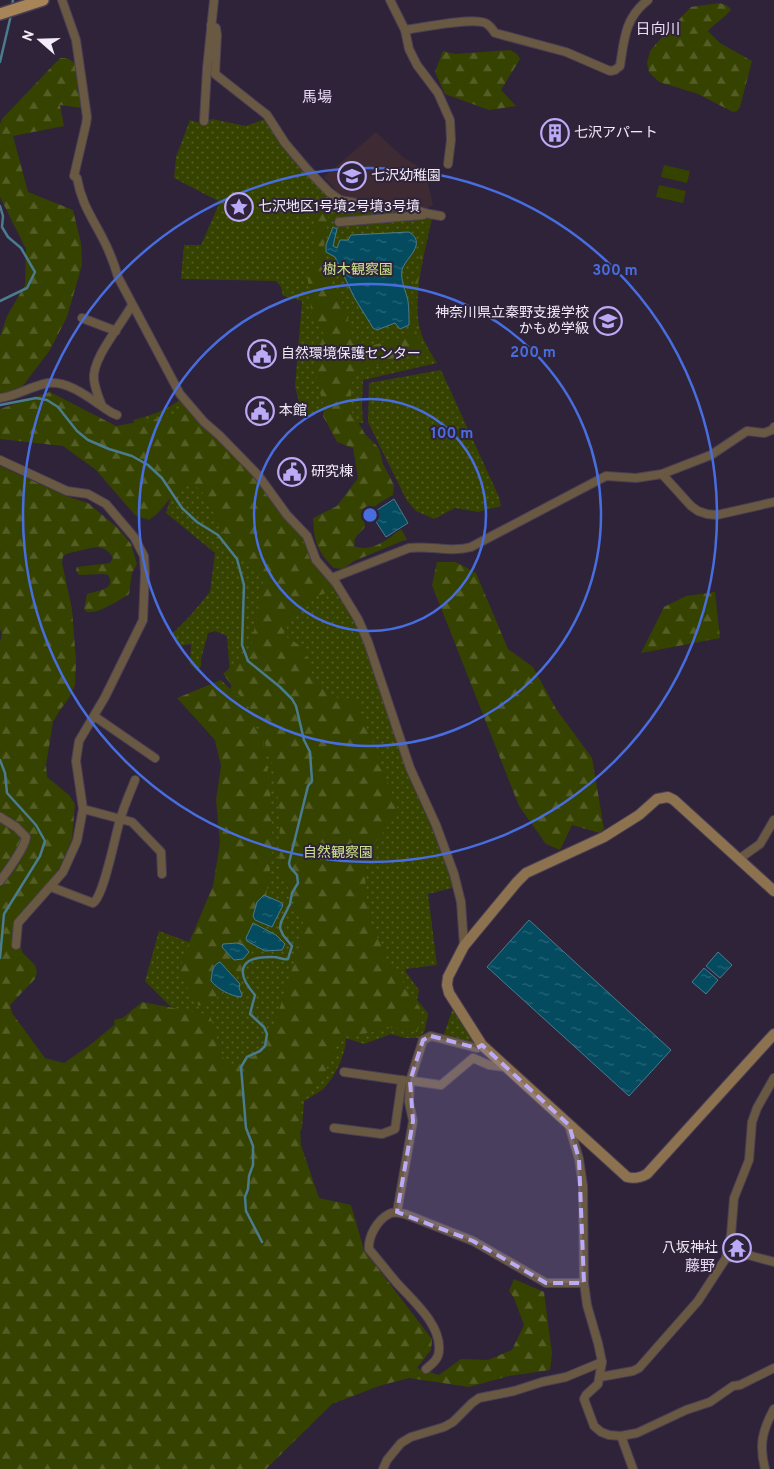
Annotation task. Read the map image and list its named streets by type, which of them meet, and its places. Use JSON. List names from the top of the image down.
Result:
{
  "districts": ["日向川", "馬場", "藤野"],
  "parks": ["樹木観察園", "自然観察園"],
  "places": {
    "building": ["七沢アパート"],
    "school or university": ["七沢幼稚園", "神奈川県立秦野支援学校 かもめ学級"],
    "place": ["七沢地区1号墳2号墳3号墳"],
    "public building": ["自然環境保護センター", "本館", "研究棟"],
    "temple": ["八坂神社"]
  },
  "north": "left",
  "rings": ["300 m", "200 m", "100 m"]
}
